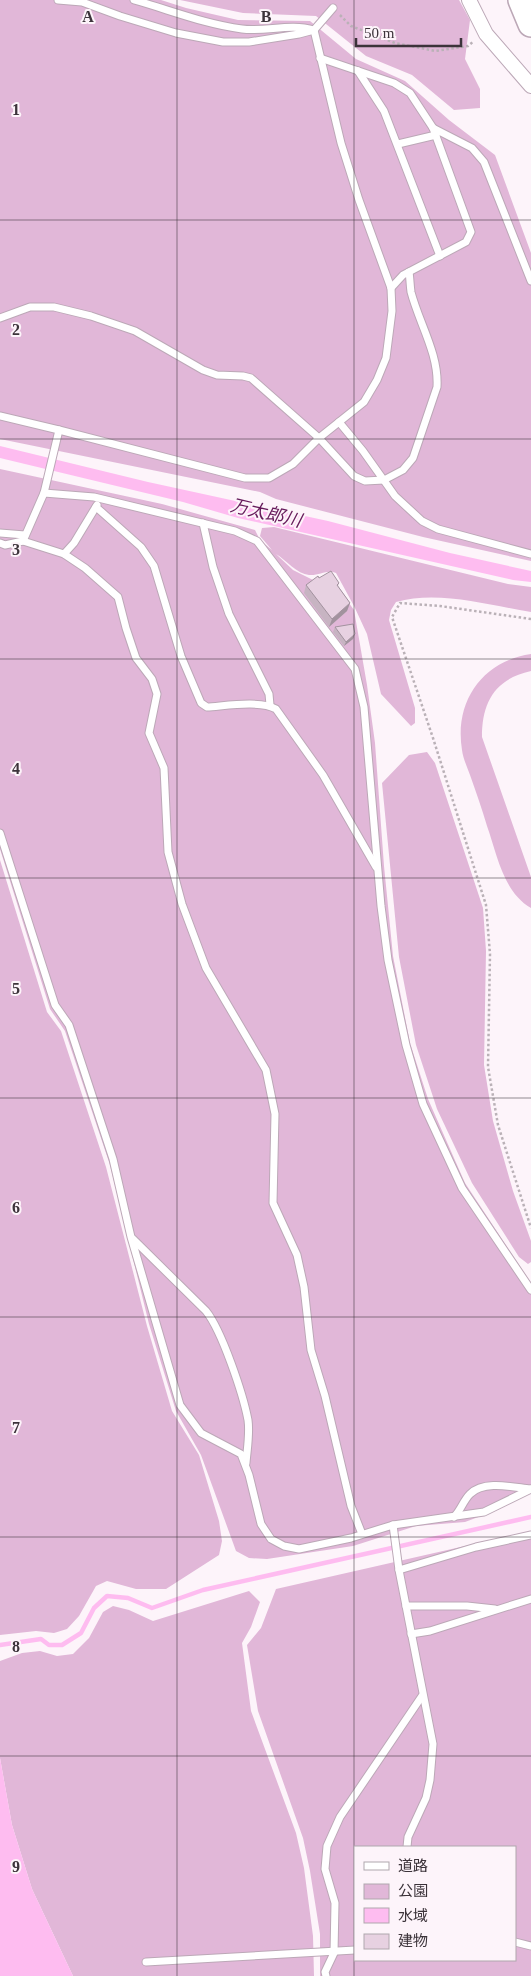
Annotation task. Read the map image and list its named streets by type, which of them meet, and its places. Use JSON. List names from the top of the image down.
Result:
{
  "water": ["万太郎川"],
  "legend": [
    "道路",
    "公園",
    "水域",
    "建物"
  ],
  "scale_bar": "50 m",
  "grid": {
    "columns": ["A", "B"],
    "rows": [
      "1",
      "2",
      "3",
      "4",
      "5",
      "6",
      "7",
      "8",
      "9"
    ]
  }
}
